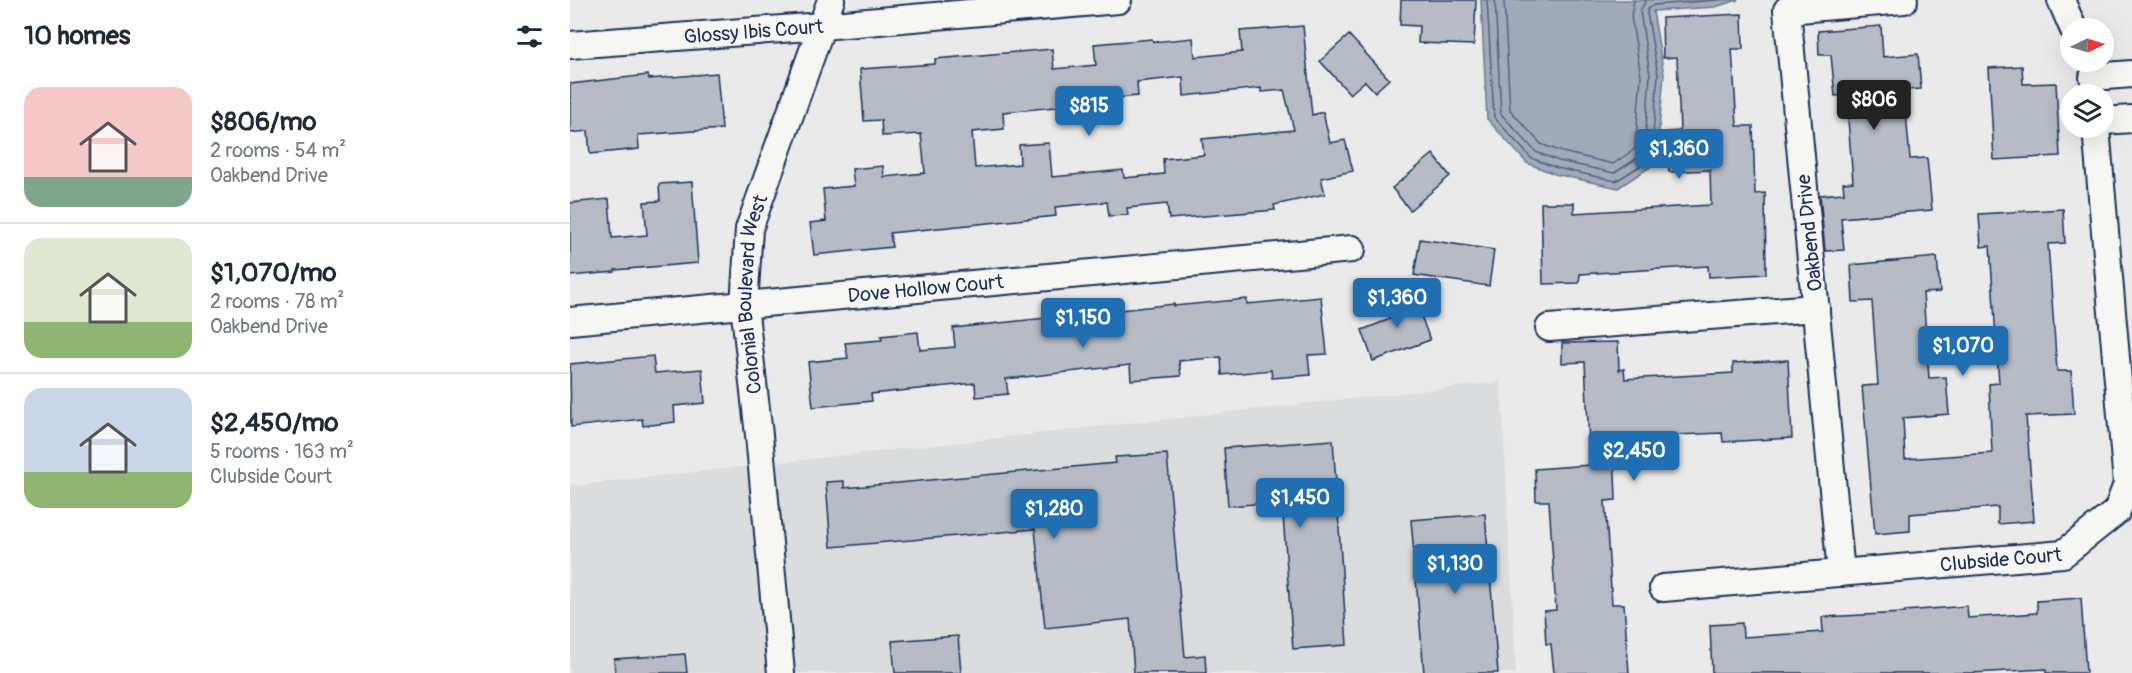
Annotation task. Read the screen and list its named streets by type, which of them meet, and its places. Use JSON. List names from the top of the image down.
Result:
{
  "streets": {
    "street": [
      "Glossy Ibis Court",
      "Oakbend Drive",
      "Dove Hollow Court",
      "Colonial Boulevard West",
      "Clubside Court"
    ]
  },
  "crossings": [
    ["Glossy Ibis Court", "Colonial Boulevard West"],
    ["Oakbend Drive", "Clubside Court"],
    ["Dove Hollow Court", "Colonial Boulevard West"]
  ],
  "north": "right",
  "page": {
    "heading": "10 homes",
    "list": [
      {
        "name": "$806/mo",
        "note": "2 rooms · 54 m² · Oakbend Drive"
      },
      {
        "name": "$1,070/mo",
        "note": "2 rooms · 78 m² · Oakbend Drive"
      },
      {
        "name": "$2,450/mo",
        "note": "5 rooms · 163 m² · Clubside Court"
      }
    ],
    "price": [
      "$806",
      "$815",
      "$1,360",
      "$1,360",
      "$1,150",
      "$1,070",
      "$2,450",
      "$1,450",
      "$1,280",
      "$1,130"
    ]
  }
}
